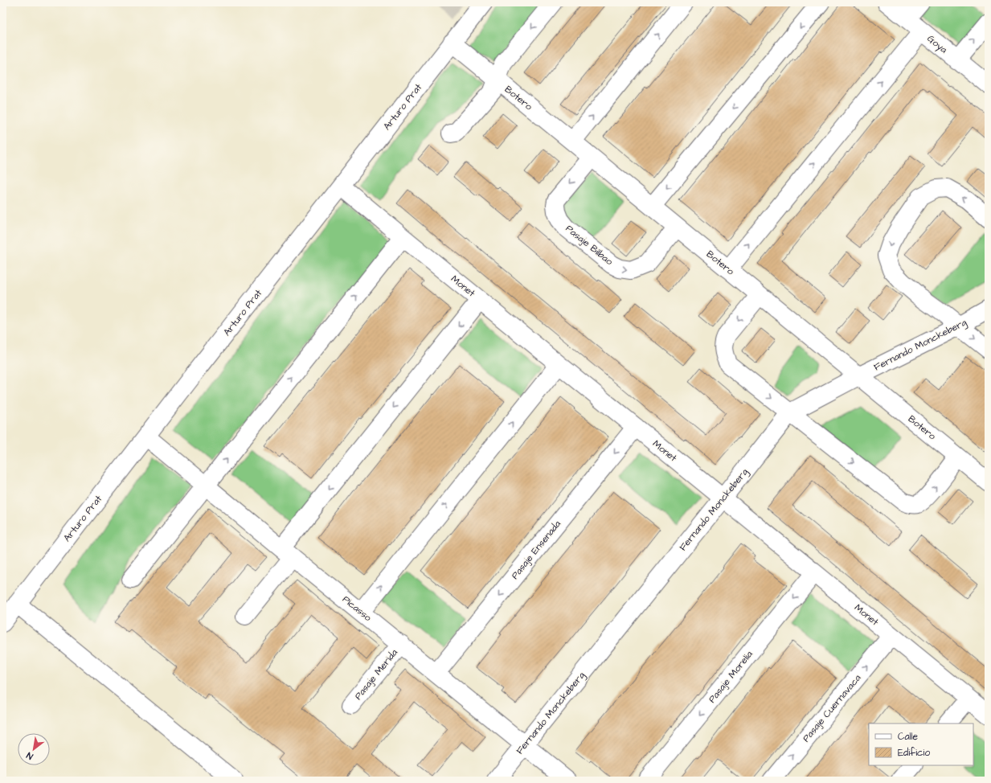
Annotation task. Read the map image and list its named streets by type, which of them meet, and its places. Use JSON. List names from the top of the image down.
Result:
{
  "streets": {
    "street": [
      "Goya",
      "Botero",
      "Arturo Prat",
      "Pasaje Bilbao",
      "Monet",
      "Fernando Monckeberg",
      "Pasaje Ensenada",
      "Picasso",
      "Pasaje Merida",
      "Pasaje Morelia",
      "Pasaje Cuernavaca"
    ]
  },
  "crossings": [
    ["Botero", "Arturo Prat"],
    ["Botero", "Pasaje Bilbao"],
    ["Botero", "Fernando Monckeberg"],
    ["Arturo Prat", "Monet"],
    ["Arturo Prat", "Picasso"],
    ["Monet", "Fernando Monckeberg"],
    ["Monet", "Pasaje Ensenada"],
    ["Monet", "Pasaje Morelia"],
    ["Monet", "Pasaje Cuernavaca"],
    ["Fernando Monckeberg", "Picasso"],
    ["Pasaje Ensenada", "Picasso"],
    ["Picasso", "Pasaje Merida"]
  ],
  "one_way": ["Pasaje Morelia", "Pasaje Cuernavaca"],
  "legend": ["Calle", "Edificio"],
  "north": "bottom left"
}
